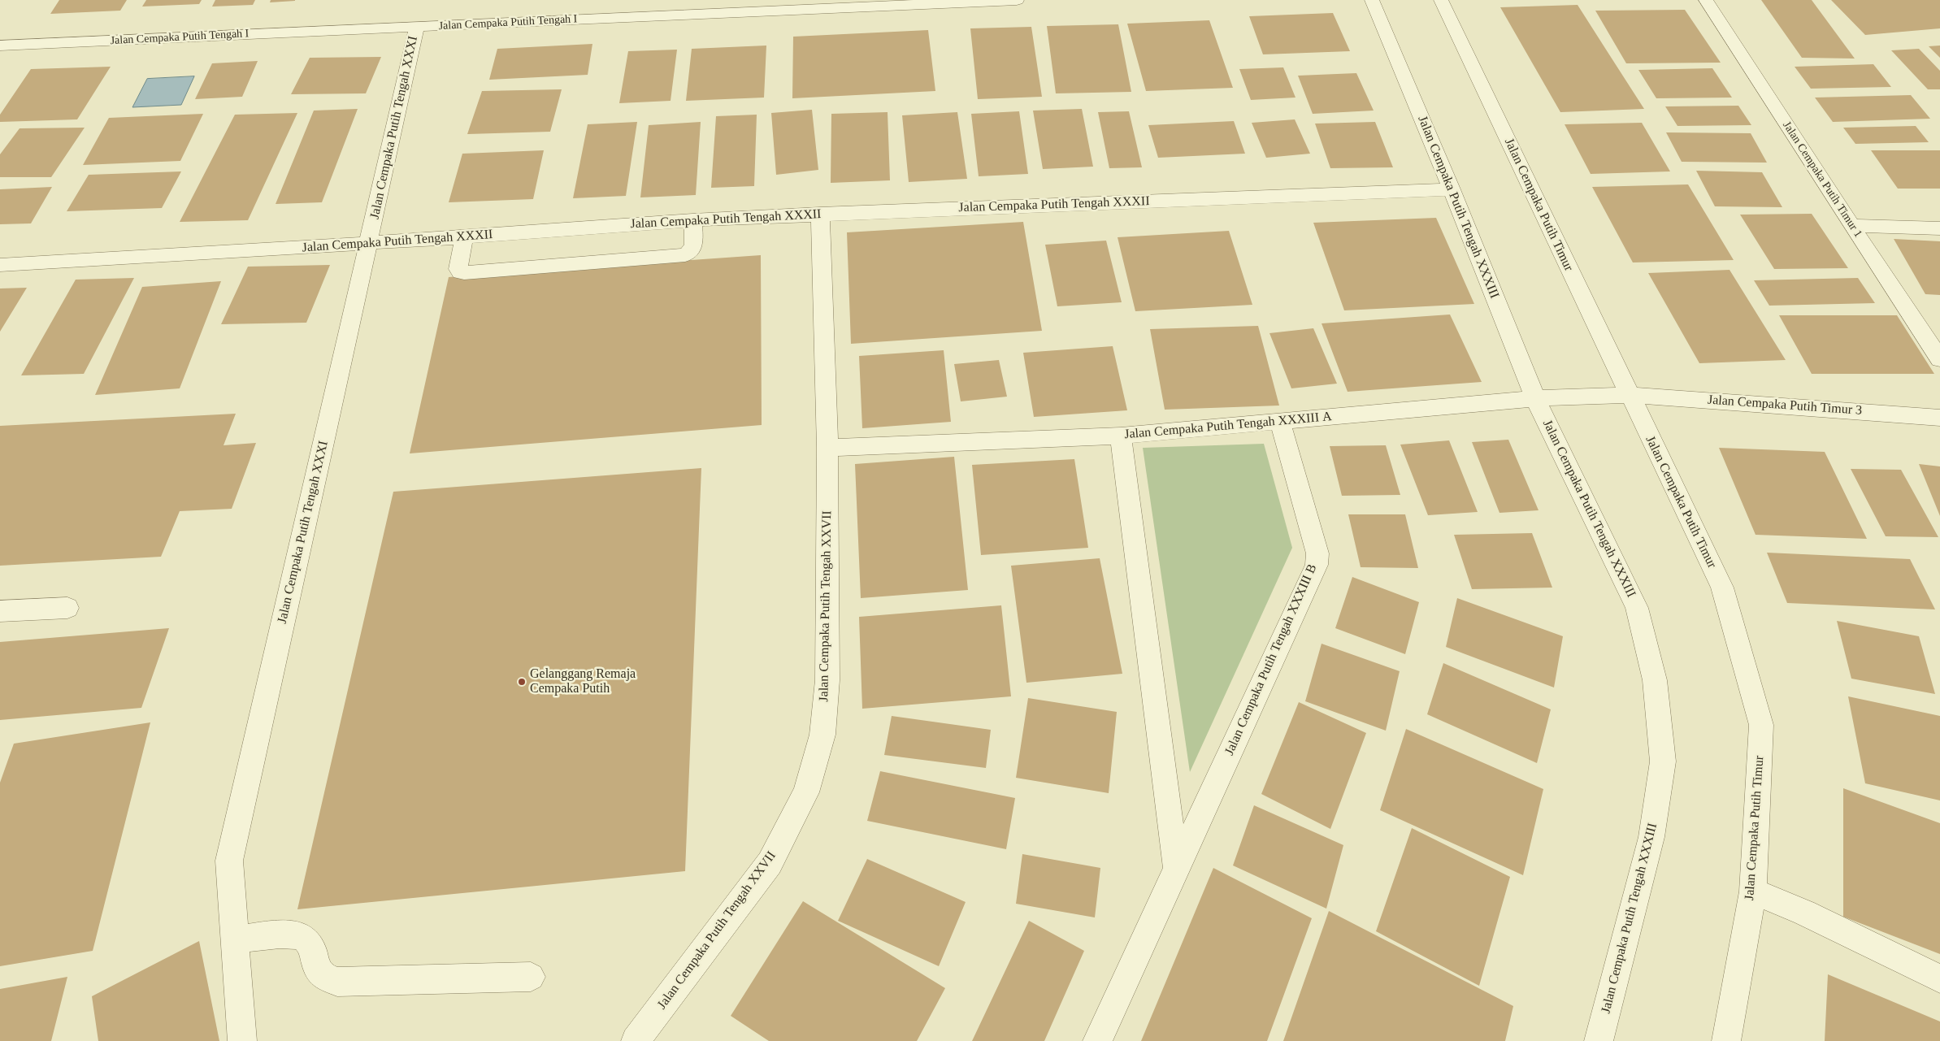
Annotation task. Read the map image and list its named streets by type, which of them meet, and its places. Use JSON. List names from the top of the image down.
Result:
{
  "streets": {
    "street": [
      "Jalan Cempaka Putih Tengah I",
      "Jalan Cempaka Putih Tengah XXXI",
      "Jalan Cempaka Putih Timur 1",
      "Jalan Cempaka Putih Tengah XXXII",
      "Jalan Cempaka Putih Timur",
      "Jalan Cempaka Putih Tengah XXXIII",
      "Jalan Cempaka Putih Timur 3",
      "Jalan Cempaka Putih Tengah XXXIII A",
      "Jalan Cempaka Putih Tengah XXVII",
      "Jalan Cempaka Putih Tengah XXXIII B"
    ]
  },
  "crossings": [
    ["Jalan Cempaka Putih Tengah I", "Jalan Cempaka Putih Tengah XXXI"],
    ["Jalan Cempaka Putih Tengah XXXI", "Jalan Cempaka Putih Tengah XXXII"],
    ["Jalan Cempaka Putih Tengah XXXII", "Jalan Cempaka Putih Tengah XXXIII"],
    ["Jalan Cempaka Putih Tengah XXXII", "Jalan Cempaka Putih Tengah XXVII"],
    ["Jalan Cempaka Putih Timur", "Jalan Cempaka Putih Timur 3"],
    ["Jalan Cempaka Putih Timur", "Jalan Cempaka Putih Tengah XXXIII A"],
    ["Jalan Cempaka Putih Tengah XXXIII", "Jalan Cempaka Putih Tengah XXXIII A"],
    ["Jalan Cempaka Putih Timur 3", "Jalan Cempaka Putih Tengah XXXIII A"],
    ["Jalan Cempaka Putih Tengah XXXIII A", "Jalan Cempaka Putih Tengah XXVII"],
    ["Jalan Cempaka Putih Tengah XXXIII A", "Jalan Cempaka Putih Tengah XXXIII B"]
  ],
  "places": ["Gelanggang Remaja Cempaka Putih"]
}
